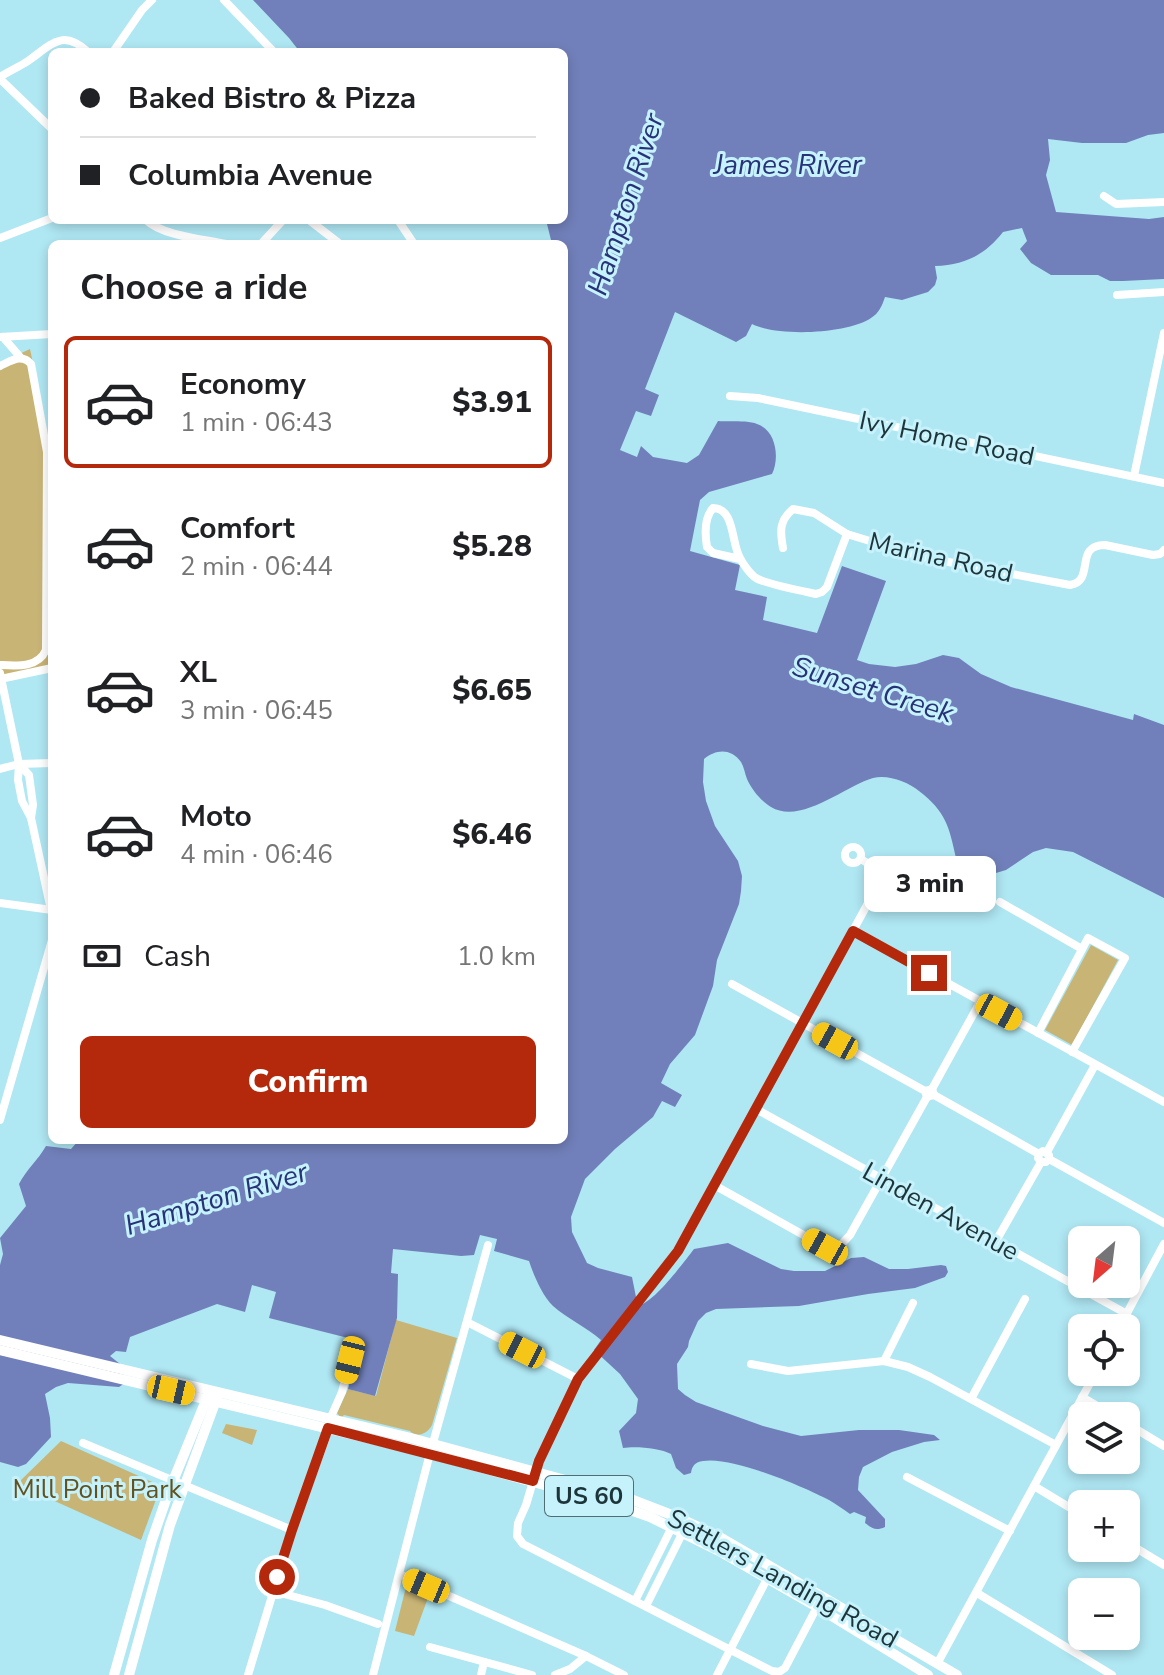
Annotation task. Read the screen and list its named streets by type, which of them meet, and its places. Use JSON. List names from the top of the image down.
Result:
{
  "streets": {
    "main road": ["US 60", "Settlers Landing Road"],
    "street": ["Ivy Home Road", "Marina Road", "Linden Avenue"]
  },
  "water": ["James River", "Hampton River", "Sunset Creek"],
  "parks": ["Mill Point Park"],
  "north": "bottom left",
  "page": {
    "banner": ["Baked Bistro & Pizza", "Columbia Avenue"],
    "heading": "Choose a ride",
    "list": [
      {
        "name": "Economy",
        "note": "1 min · 06:43",
        "value": "$3.91"
      },
      {
        "name": "Comfort",
        "note": "2 min · 06:44",
        "value": "$5.28"
      },
      {
        "name": "XL",
        "note": "3 min · 06:45",
        "value": "$6.65"
      },
      {
        "name": "Moto",
        "note": "4 min · 06:46",
        "value": "$6.46"
      }
    ],
    "bubble": "3 min",
    "pay": ["Cash", "1.0 km"],
    "buttons": "Confirm",
    "map_buttons": ["+", "−"]
  }
}
